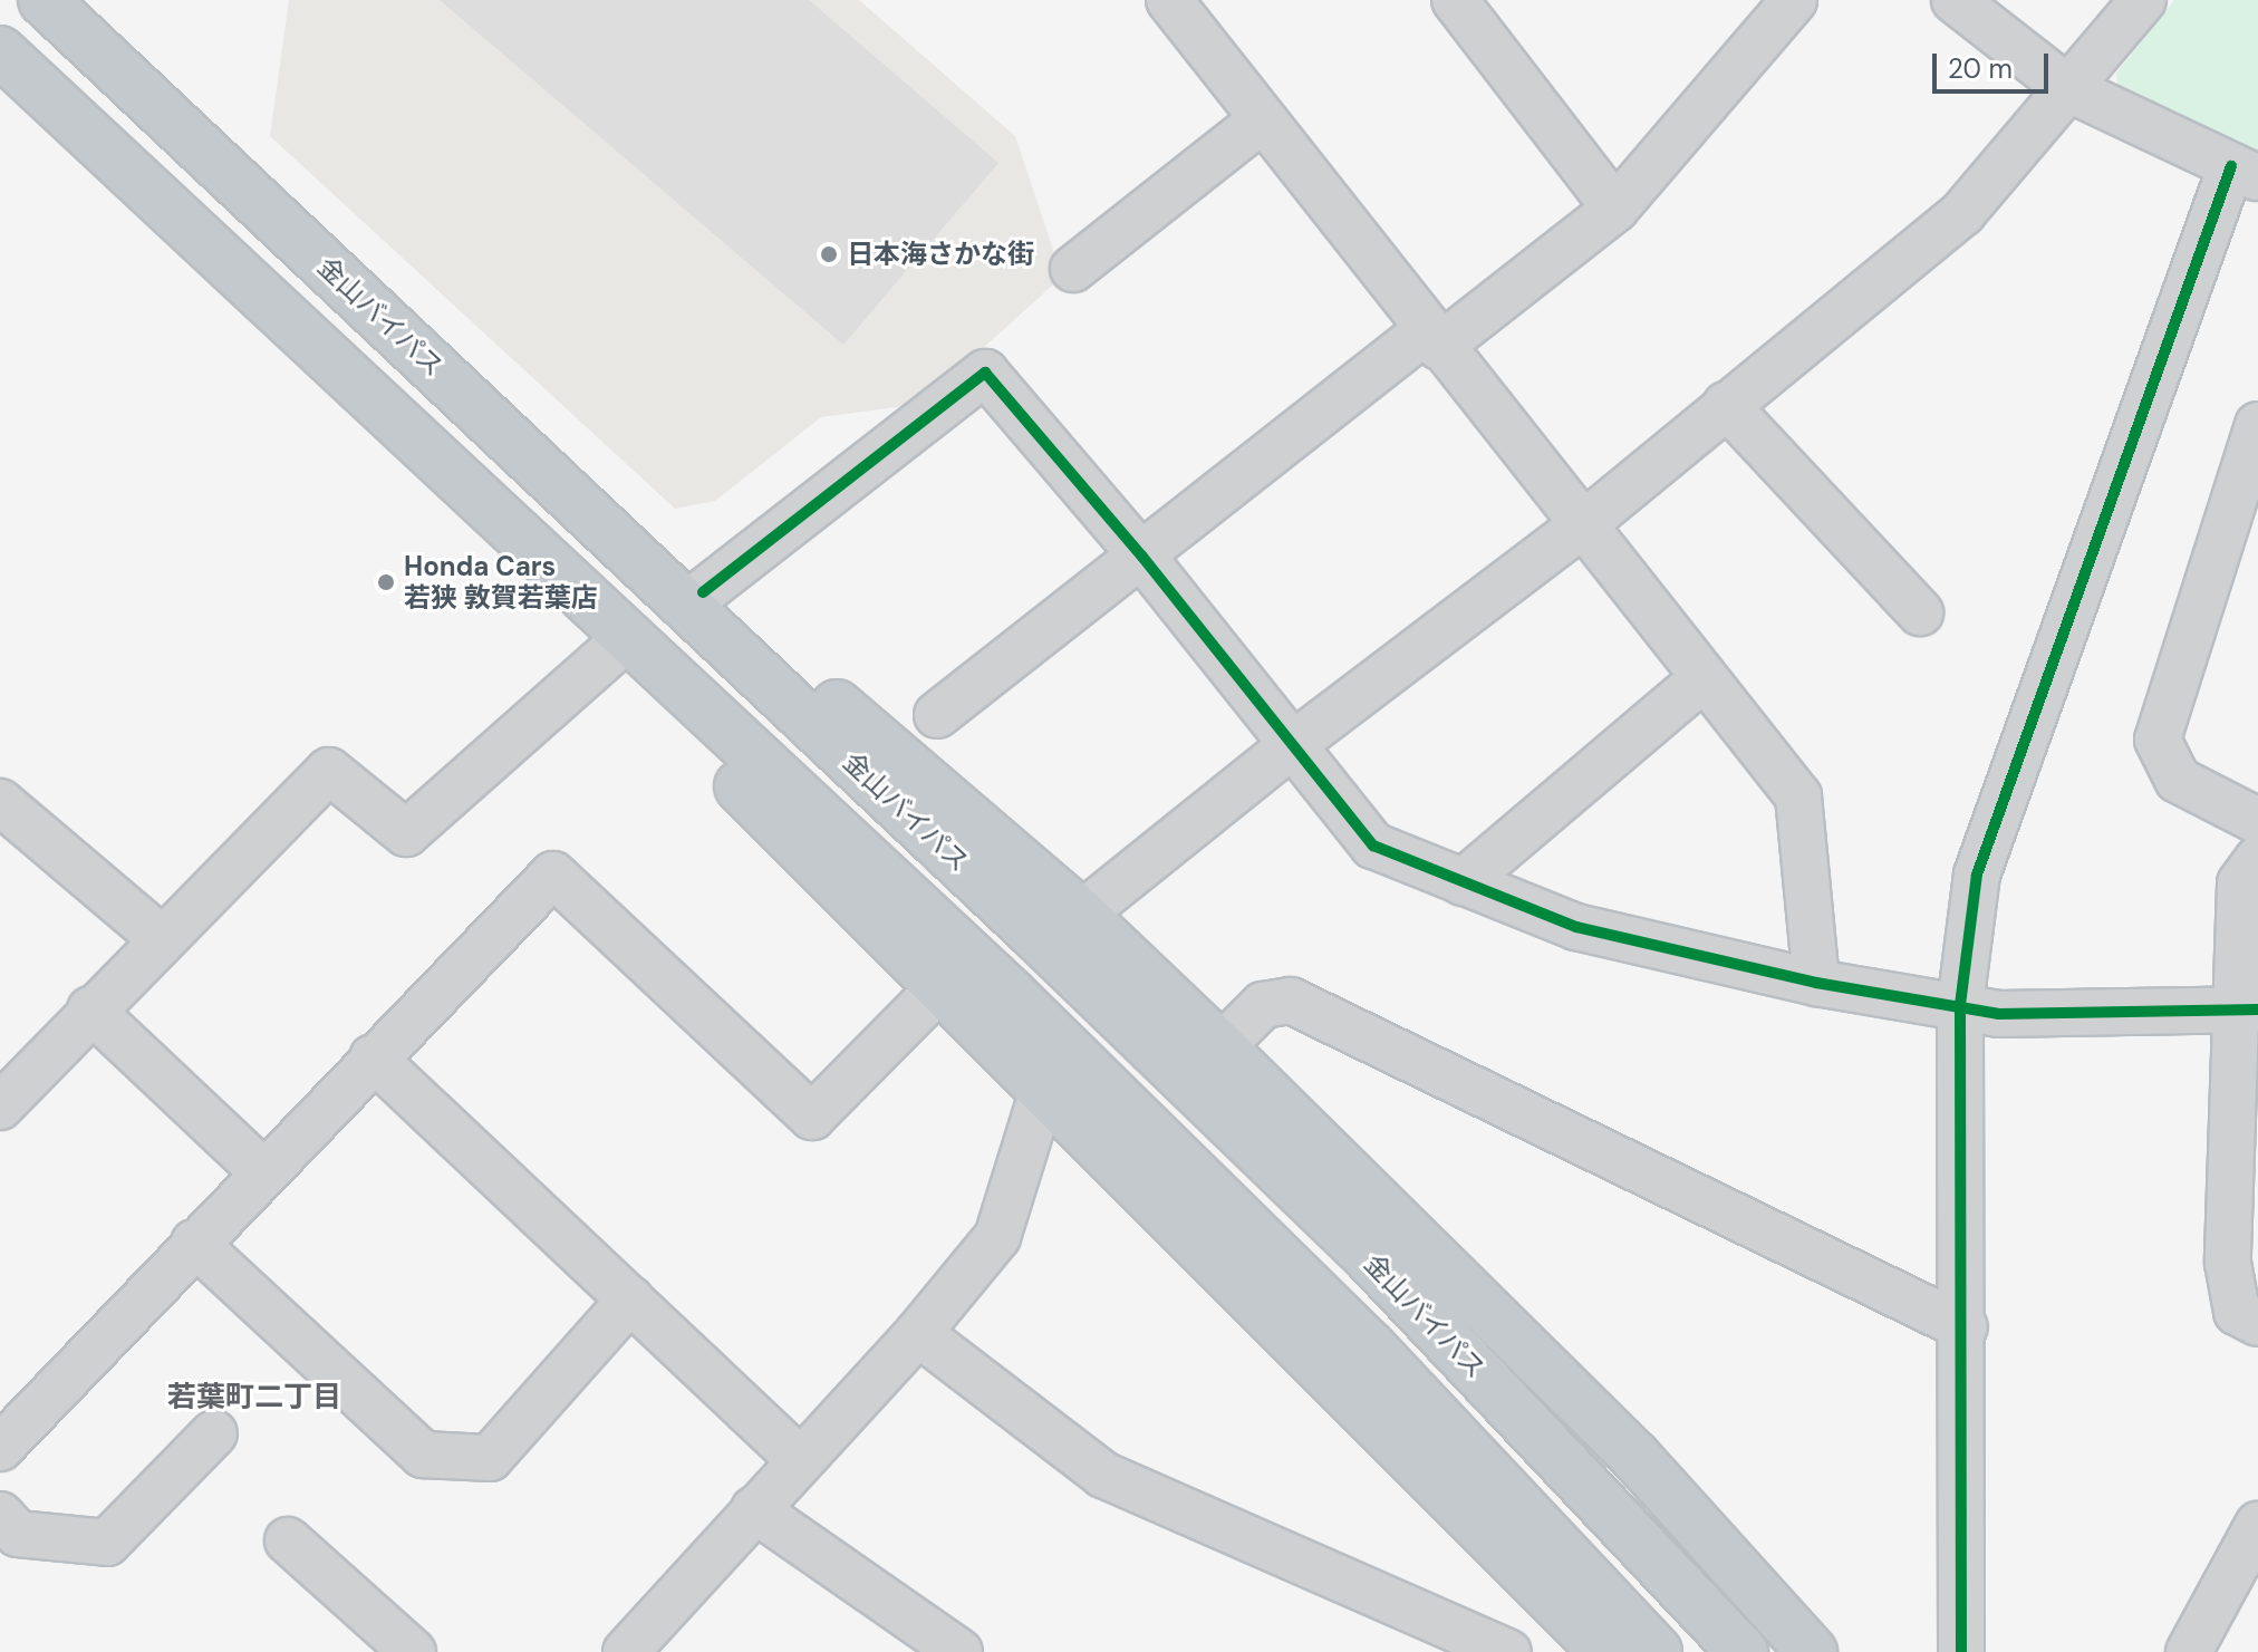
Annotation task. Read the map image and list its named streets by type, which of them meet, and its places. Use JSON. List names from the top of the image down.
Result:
{
  "streets": {
    "highway": ["金山バイパス"]
  },
  "districts": ["若葉町二丁目"],
  "places": ["日本海さかな街", "Honda Cars 若狭 敦賀若葉店"],
  "scale_bar": "20 m"
}
